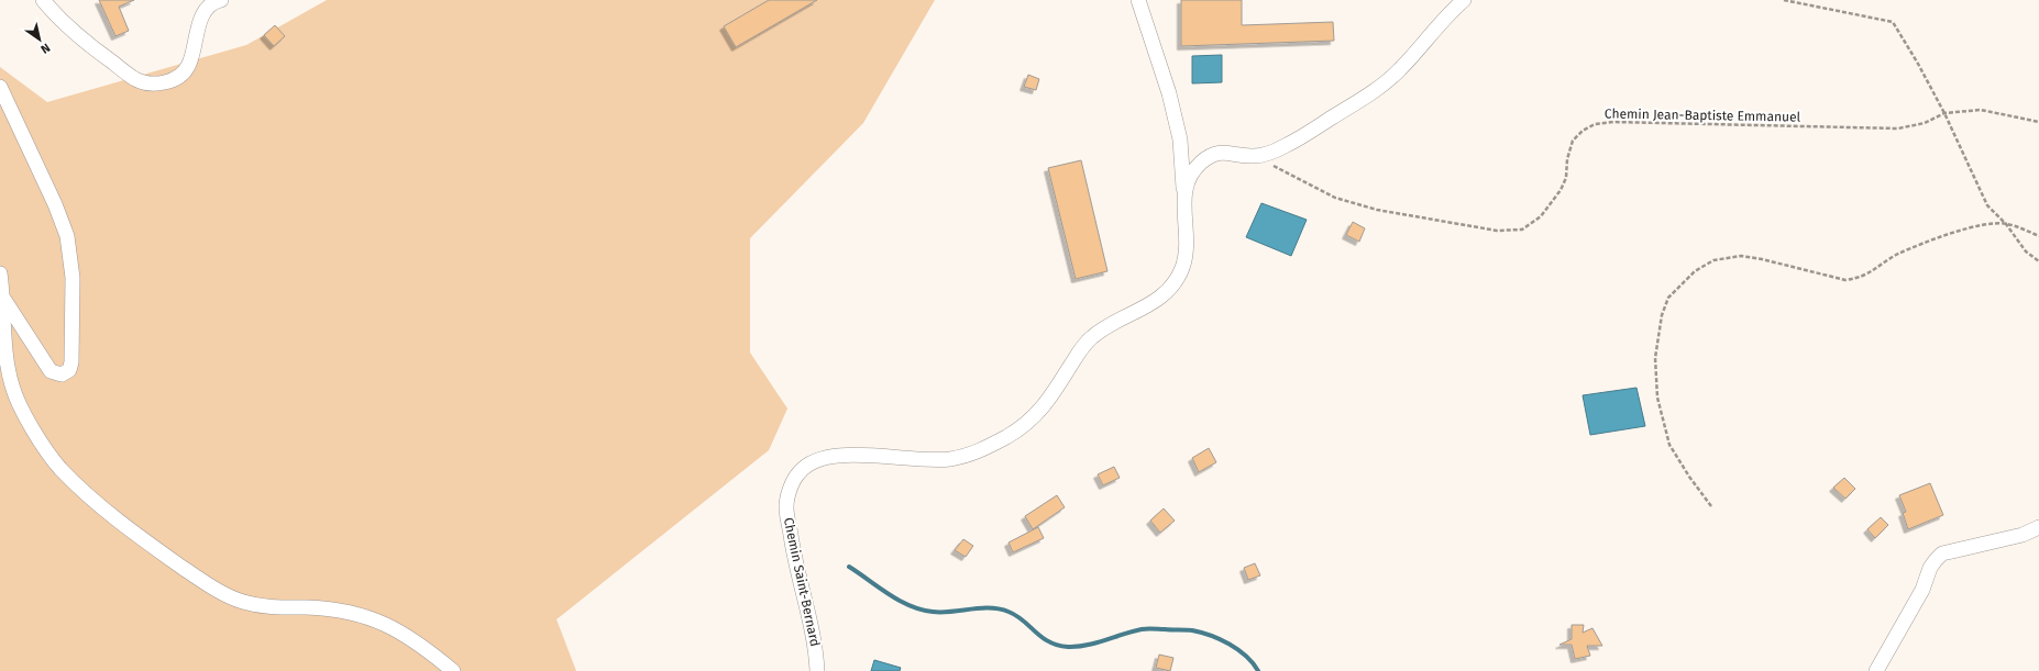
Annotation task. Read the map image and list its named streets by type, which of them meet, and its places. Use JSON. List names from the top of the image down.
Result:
{
  "streets": {
    "street": ["Chemin Saint-Bernard"],
    "path": ["Chemin Jean-Baptiste Emmanuel"]
  },
  "north": "bottom right"
}
